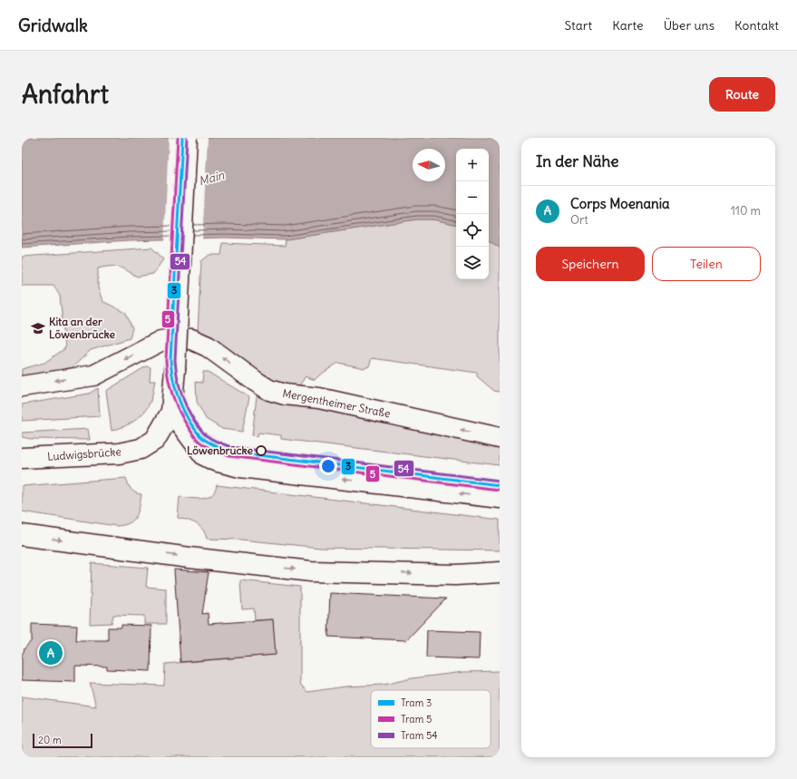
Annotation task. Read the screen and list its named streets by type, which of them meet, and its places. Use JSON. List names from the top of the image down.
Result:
{
  "streets": {
    "main road": ["Mergentheimer Straße", "Ludwigsbrücke"]
  },
  "water": ["Main"],
  "places": {
    "school or university": ["Kita an der Löwenbrücke"],
    "other": ["Löwenbrücke"]
  },
  "lines": ["tram line 3", "tram line 5", "tram line 54"],
  "legend": ["Tram 3", "Tram 5", "Tram 54"],
  "scale_bar": "20 m",
  "north": "left",
  "page": {
    "header": "Gridwalk",
    "nav": [
      "Start",
      "Karte",
      "Über uns",
      "Kontakt"
    ],
    "buttons": [
      "Route",
      ["Speichern", "Teilen"]
    ],
    "title": "Anfahrt",
    "heading": "In der Nähe",
    "map_buttons": ["+", "−"],
    "list": [
      {
        "mark": "A",
        "name": "Corps Moenania",
        "note": "Ort",
        "value": "110 m"
      }
    ],
    "pins": "A",
    "scale": "20 m"
  }
}
